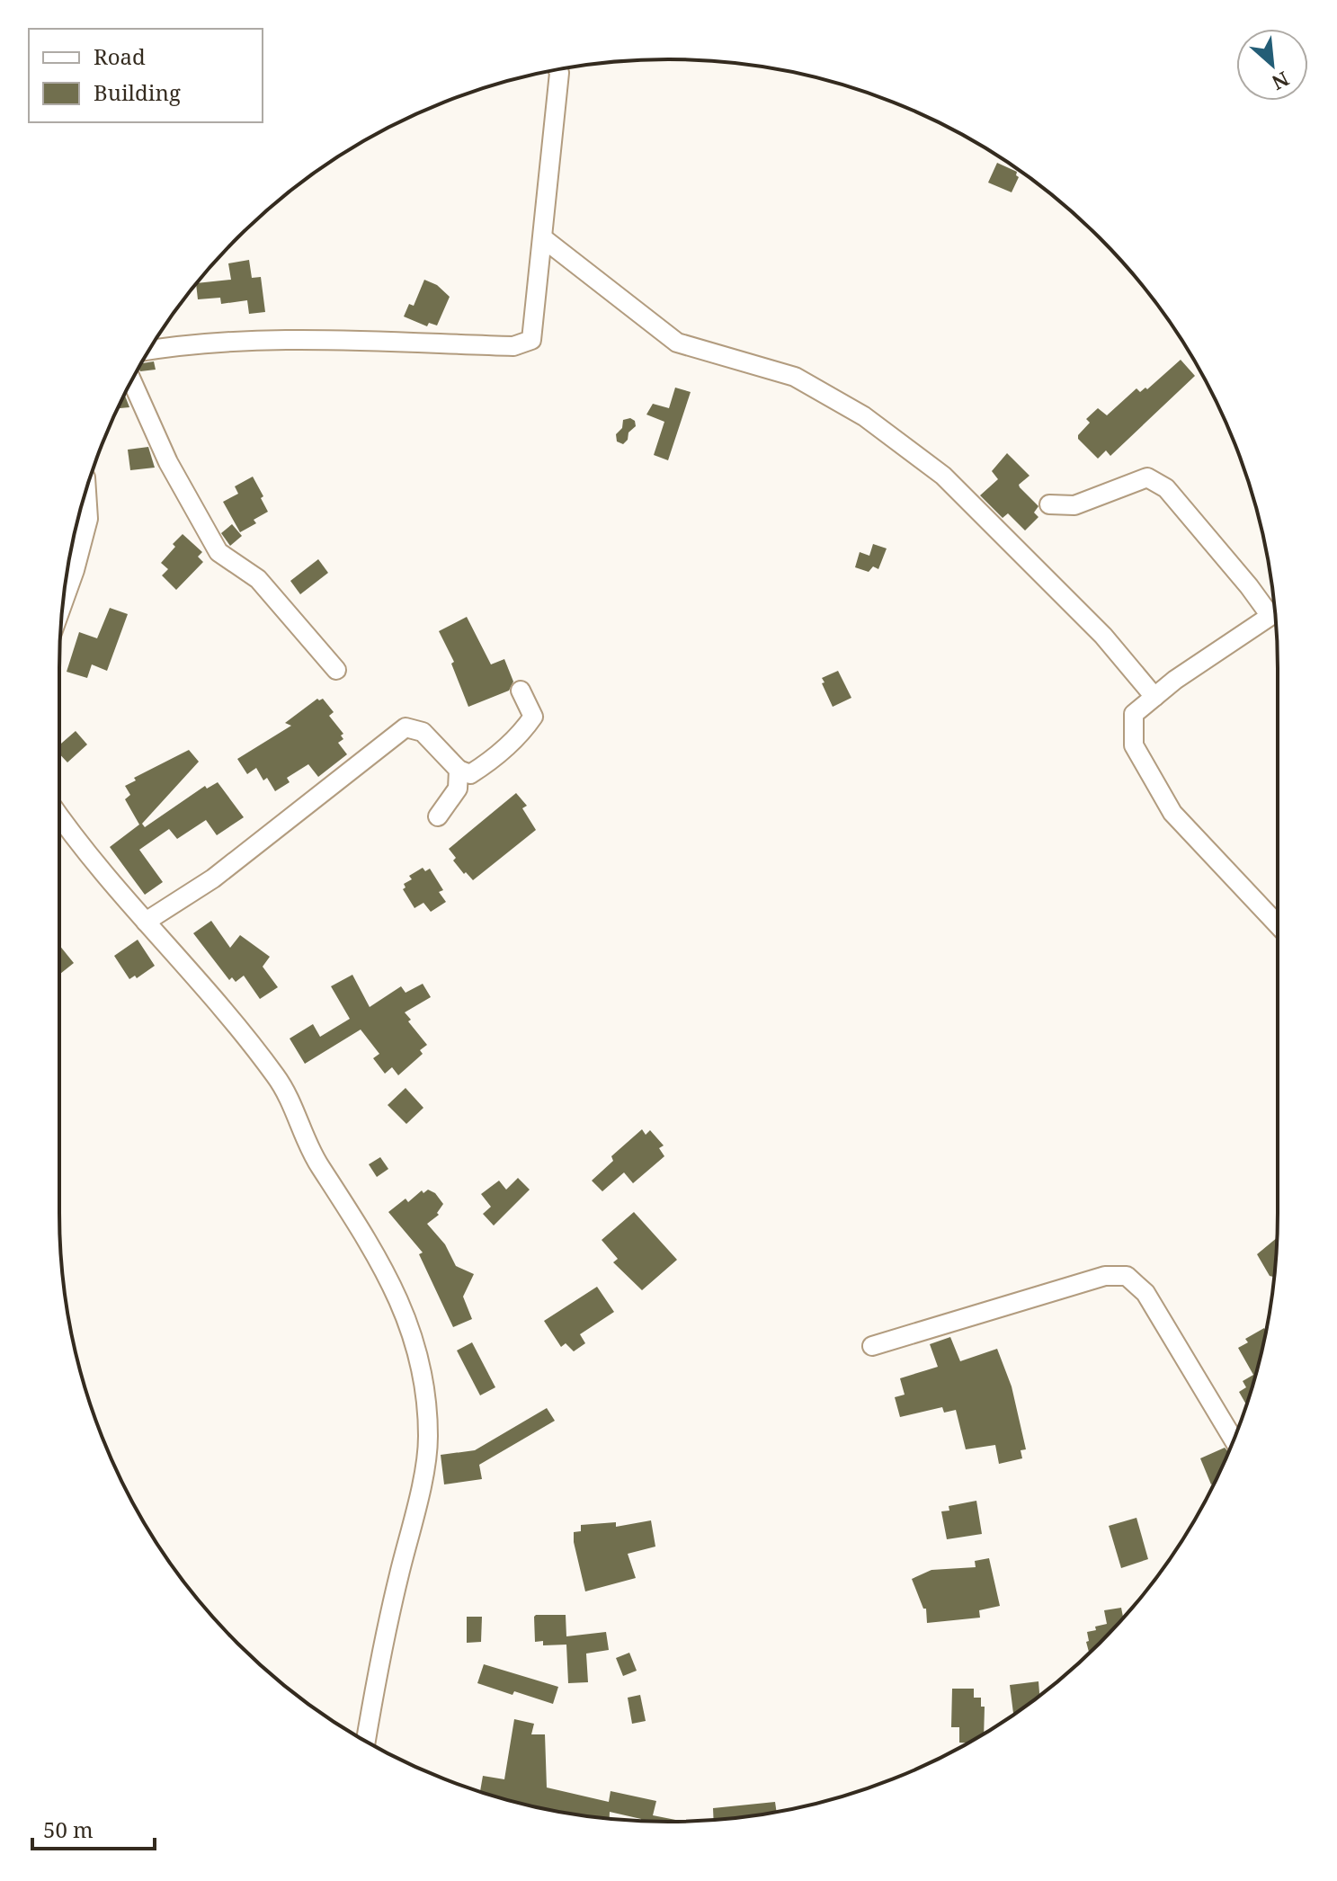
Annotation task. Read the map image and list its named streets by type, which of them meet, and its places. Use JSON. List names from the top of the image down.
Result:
{
  "legend": ["Road", "Building"],
  "scale_bar": "50 m",
  "north": "bottom right"
}
